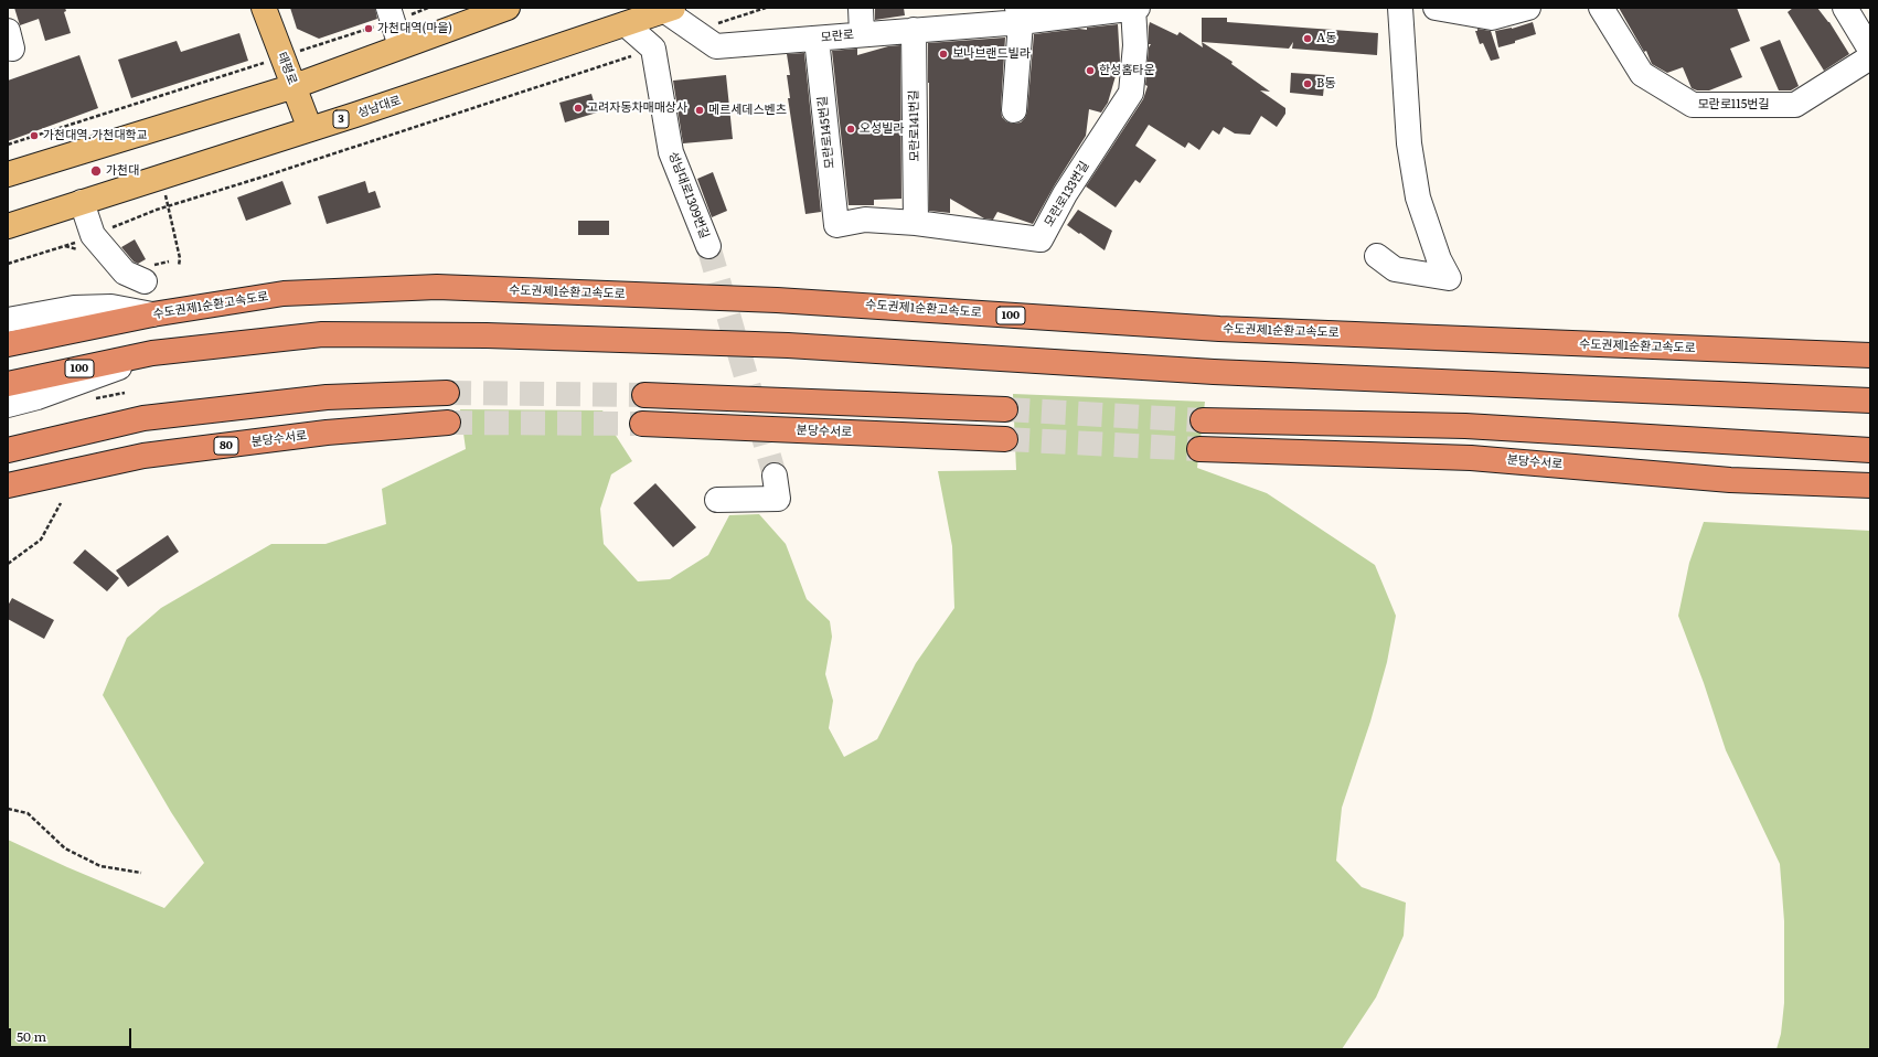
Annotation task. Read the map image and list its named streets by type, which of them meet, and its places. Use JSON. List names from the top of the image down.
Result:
{
  "streets": {
    "highway": [
      "수도권제1순환고속도로",
      "100",
      "분당수서로",
      "80"
    ],
    "main road": ["태평로", "성남대로", "3"],
    "street": [
      "모란로",
      "모란로115번길",
      "모란로141번길",
      "모란로145번길",
      "모란로133번길",
      "성남대로1309번길"
    ]
  },
  "crossings": [
    ["모란로", "성남대로"],
    ["모란로", "모란로141번길"],
    ["모란로", "모란로145번길"],
    ["모란로", "모란로133번길"],
    ["태평로", "성남대로"],
    ["모란로141번길", "모란로133번길"],
    ["모란로145번길", "모란로133번길"]
  ],
  "places": [
    "가천대역(마을)",
    "A동",
    "보나브랜드빌라",
    "한성홈타운",
    "B동",
    "고려자동차매매상사",
    "메르세데스벤츠",
    "오성빌라",
    "가천대역.가천대학교",
    "가천대"
  ],
  "scale_bar": "50 m"
}
